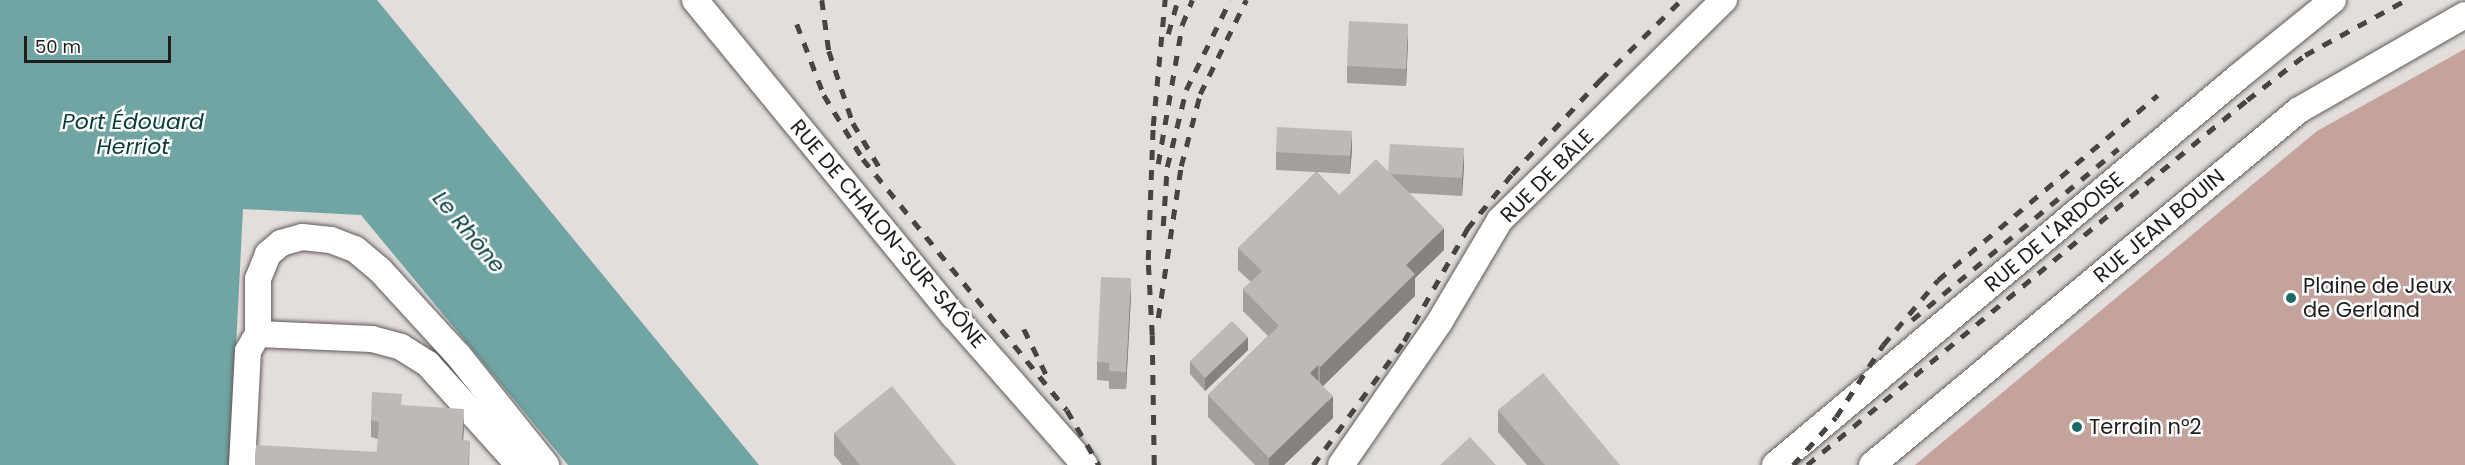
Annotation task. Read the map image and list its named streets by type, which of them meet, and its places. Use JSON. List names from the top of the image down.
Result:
{
  "streets": {
    "street": [
      "RUE DE BÂLE",
      "RUE JEAN BOUIN",
      "RUE DE L'ARDOISE",
      "RUE DE CHALON-SUR-SAÔNE"
    ]
  },
  "water": ["Port Édouard Herriot", "Le Rhône"],
  "places": ["Plaine de Jeux de Gerland", "Terrain n°2"],
  "scale_bar": "50 m"
}
